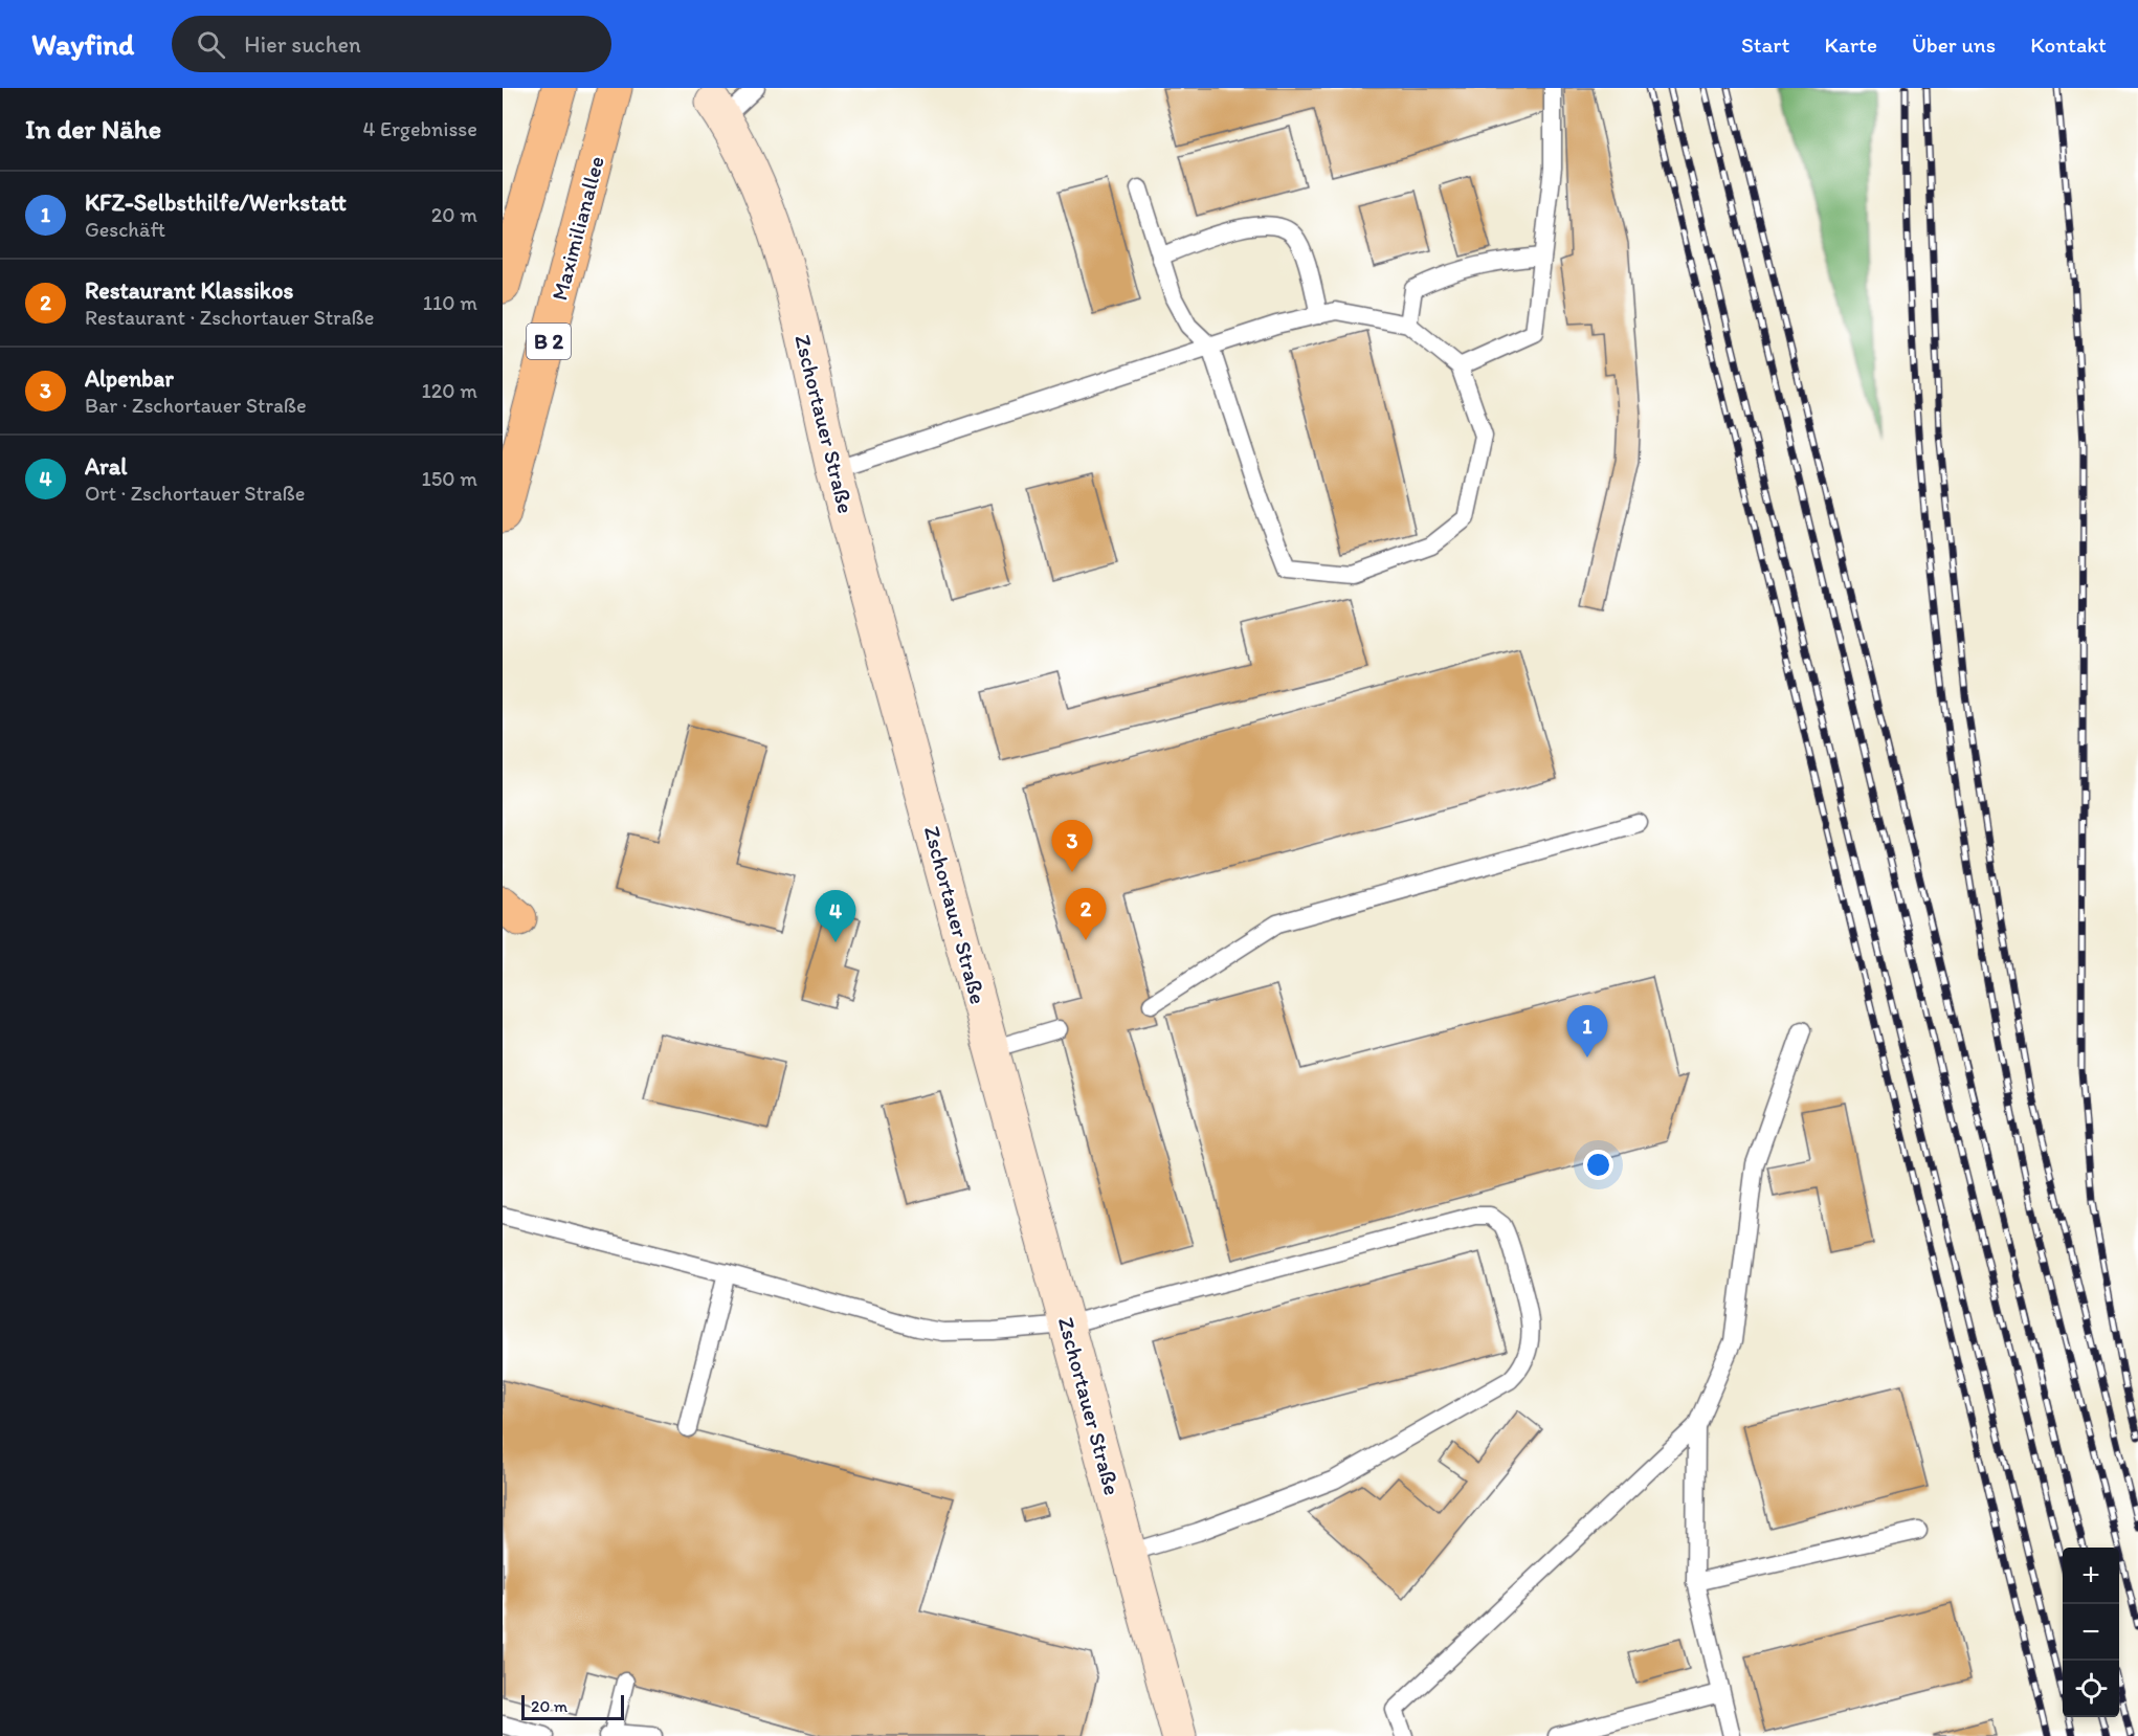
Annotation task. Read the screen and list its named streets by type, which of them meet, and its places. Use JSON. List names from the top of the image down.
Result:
{
  "streets": {
    "highway": ["Maximilianallee", "B 2"],
    "street": ["Zschortauer Straße"]
  },
  "scale_bar": "20 m",
  "page": {
    "header": "Wayfind",
    "search": "Hier suchen",
    "nav": [
      "Start",
      "Karte",
      "Über uns",
      "Kontakt"
    ],
    "heading": ["In der Nähe", "4 Ergebnisse"],
    "list": [
      {
        "mark": "1",
        "name": "KFZ-Selbsthilfe/Werkstatt",
        "note": "Geschäft",
        "value": "20 m"
      },
      {
        "mark": "2",
        "name": "Restaurant Klassikos",
        "note": "Restaurant · Zschortauer Straße",
        "value": "110 m"
      },
      {
        "mark": "3",
        "name": "Alpenbar",
        "note": "Bar · Zschortauer Straße",
        "value": "120 m"
      },
      {
        "mark": "4",
        "name": "Aral",
        "note": "Ort · Zschortauer Straße",
        "value": "150 m"
      }
    ],
    "pins": [
      "3",
      "2",
      "4",
      "1"
    ],
    "map_buttons": ["+", "−"],
    "scale": "20 m"
  }
}
